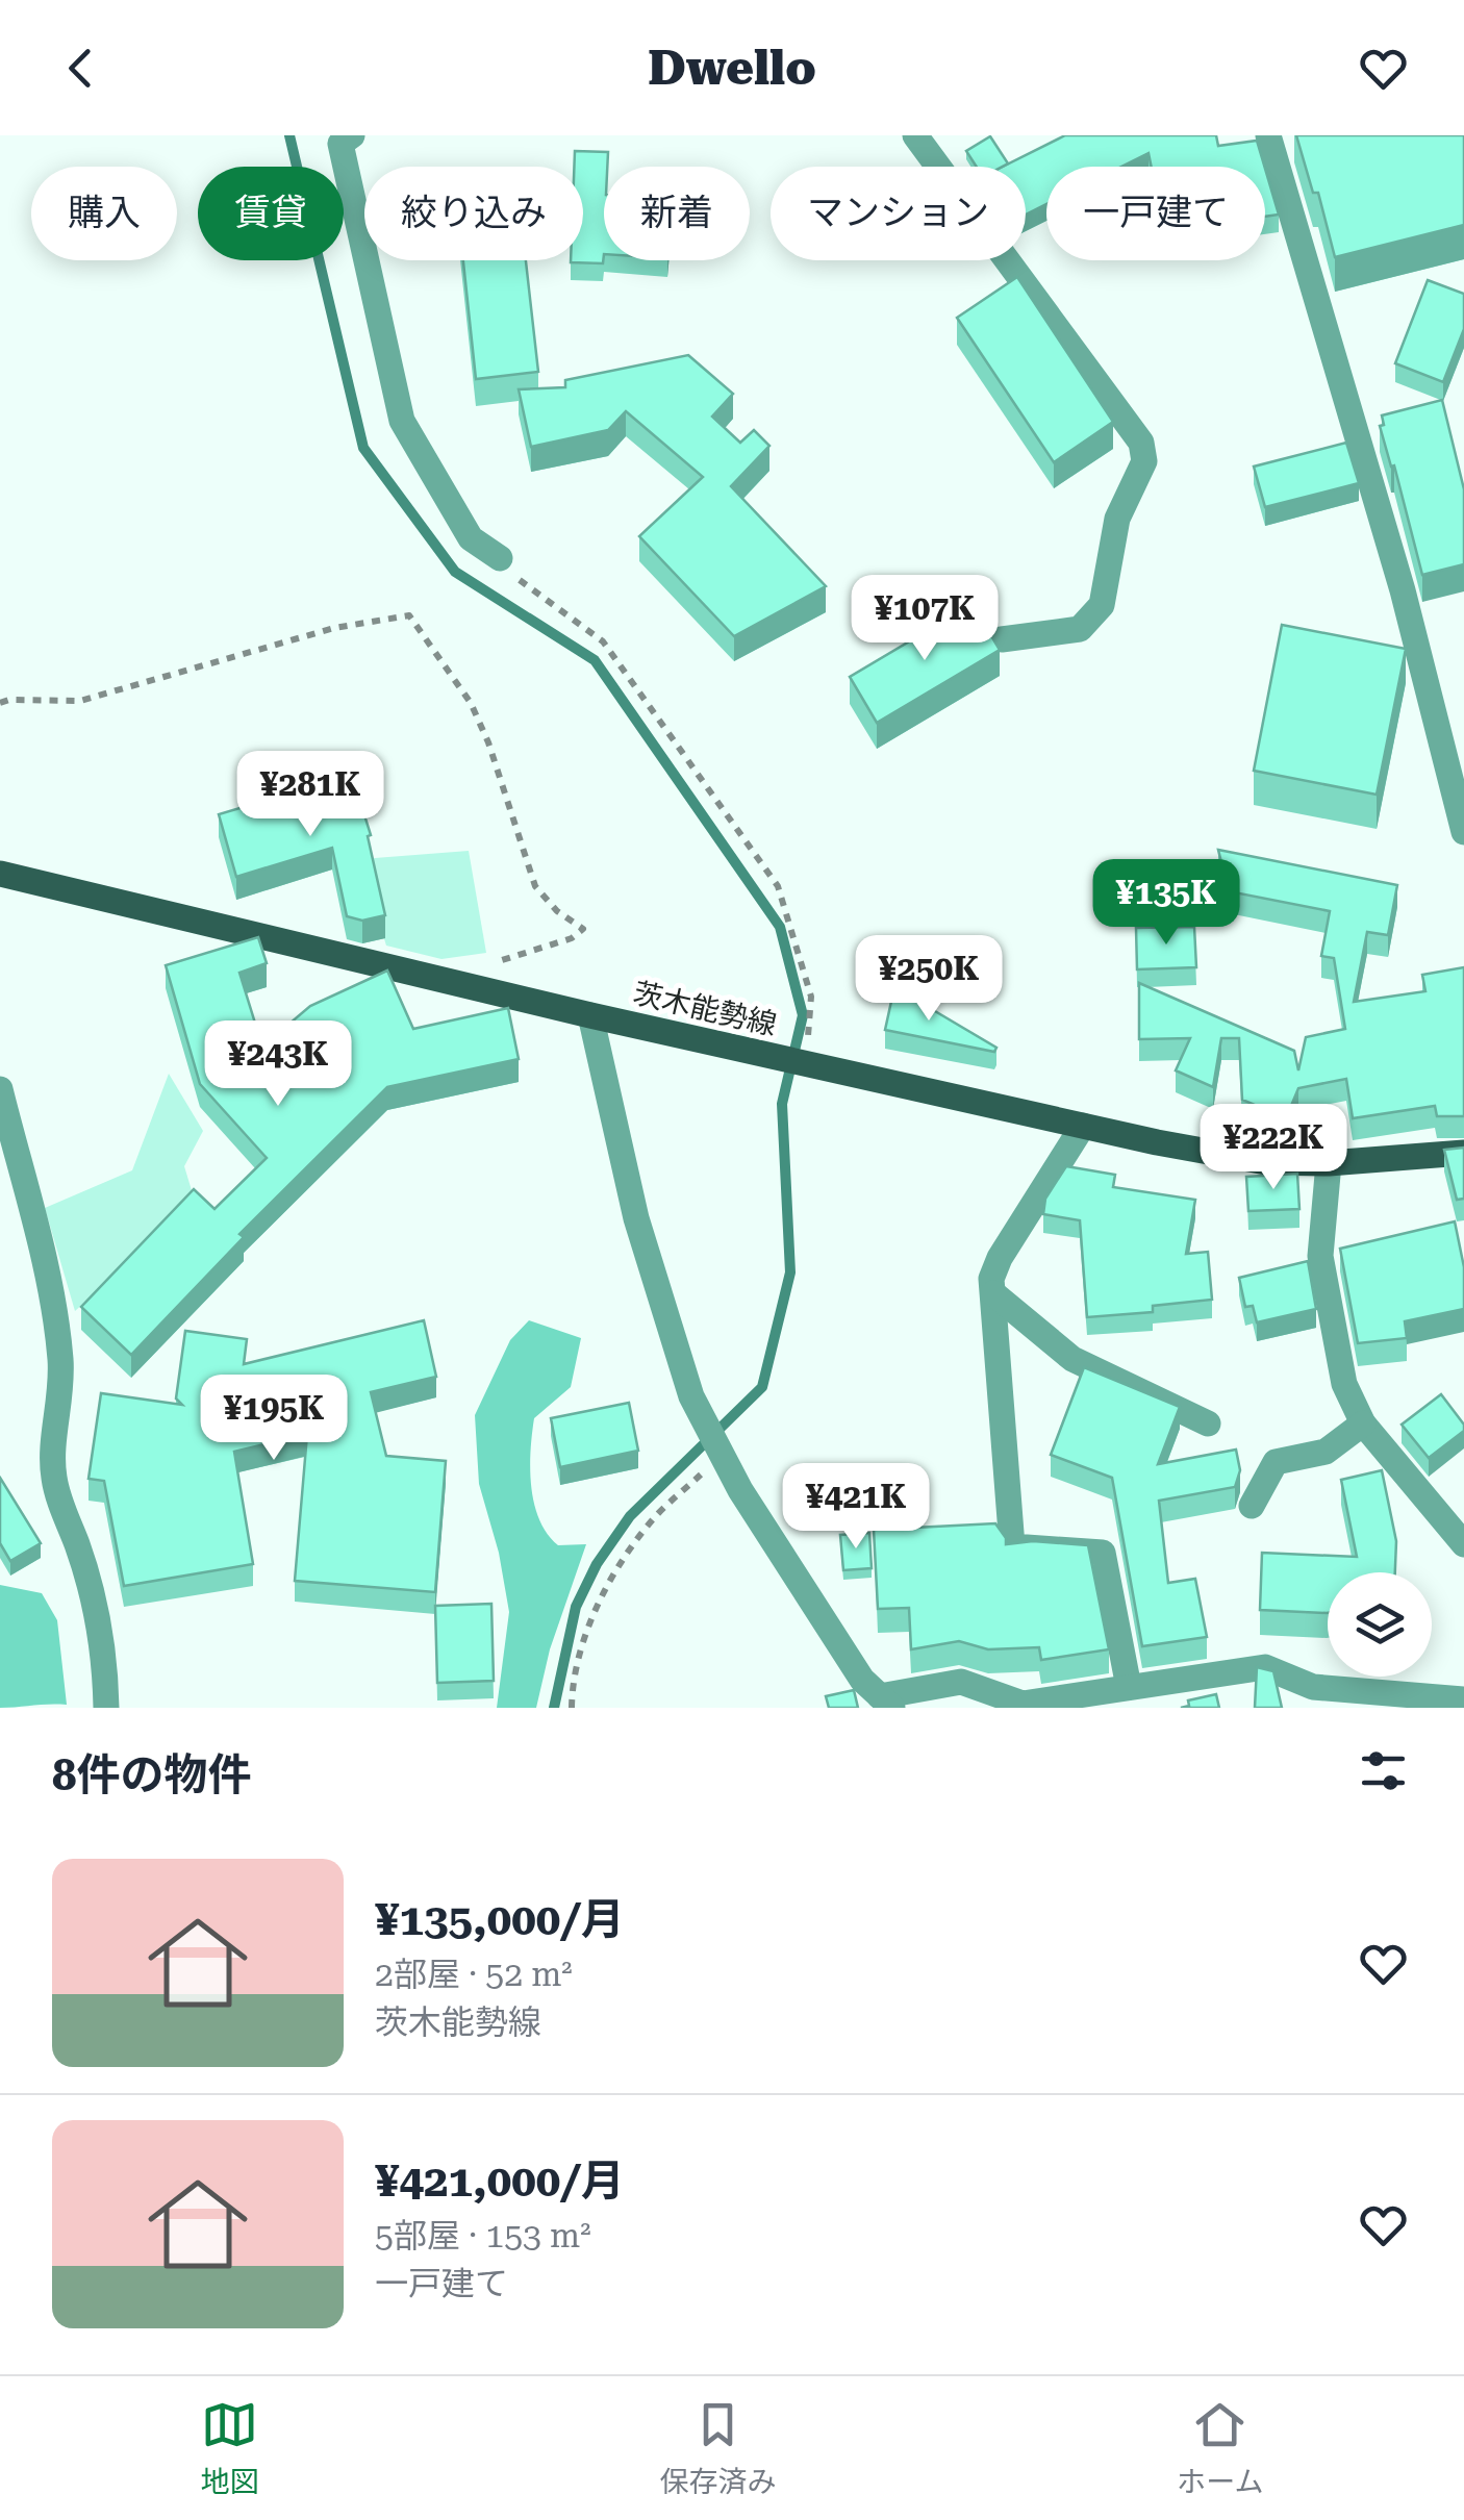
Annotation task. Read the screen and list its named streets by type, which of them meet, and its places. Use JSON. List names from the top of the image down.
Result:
{
  "streets": {
    "main road": ["茨木能勢線"]
  },
  "page": {
    "header": "Dwello",
    "chip": [
      "購入",
      "賃貸",
      "絞り込み",
      "新着",
      "マンション",
      "一戸建て"
    ],
    "price": [
      "¥107K",
      "¥281K",
      "¥135K",
      "¥250K",
      "¥243K",
      "¥222K",
      "¥195K",
      "¥421K"
    ],
    "heading": "8件の物件",
    "list": [
      {
        "name": "¥135,000/月",
        "note": "2部屋 · 52 m² · 茨木能勢線"
      },
      {
        "name": "¥421,000/月",
        "note": "5部屋 · 153 m² · 一戸建て"
      }
    ],
    "tabs": ["地図", "保存済み", "ホーム"]
  }
}
